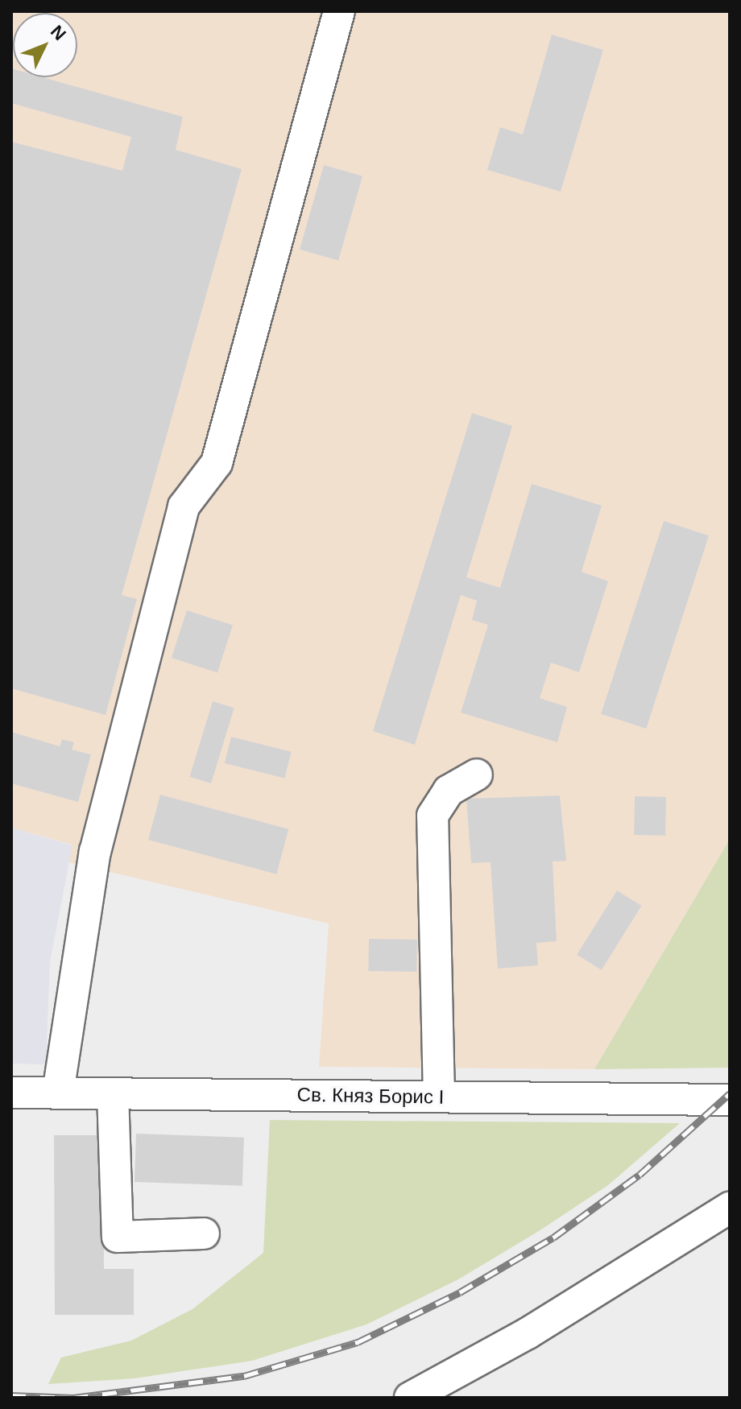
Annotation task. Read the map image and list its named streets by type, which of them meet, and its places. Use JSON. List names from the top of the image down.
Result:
{
  "streets": {
    "street": ["Св. Княз Борис I"]
  },
  "north": "top right"
}
